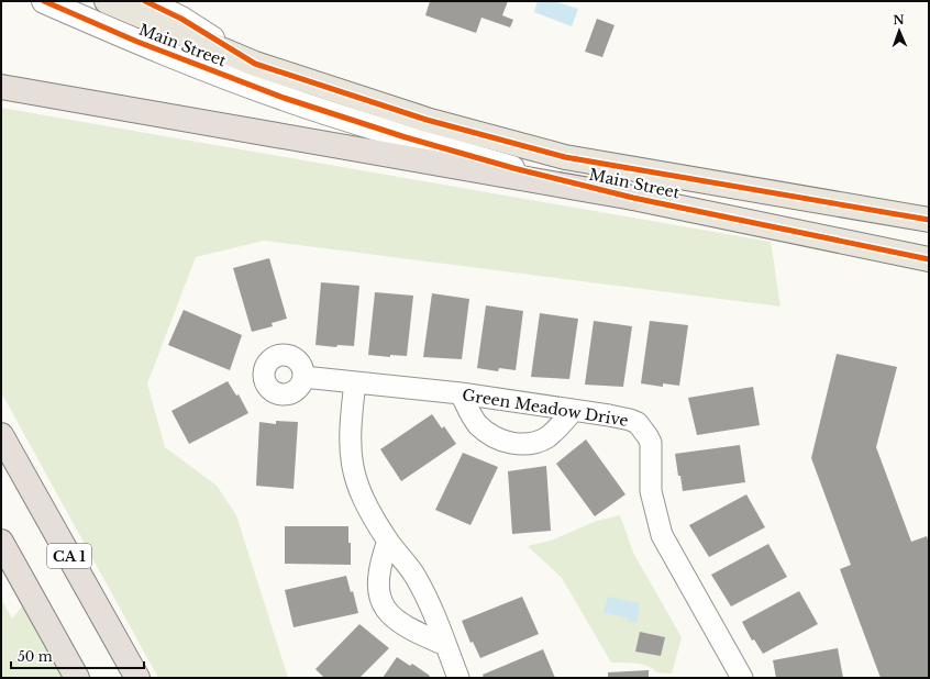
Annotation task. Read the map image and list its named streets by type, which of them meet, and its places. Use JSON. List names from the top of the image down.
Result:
{
  "streets": {
    "highway": ["CA 1"],
    "main road": ["Main Street"],
    "street": ["Green Meadow Drive"]
  },
  "scale_bar": "50 m",
  "north": "top"
}
